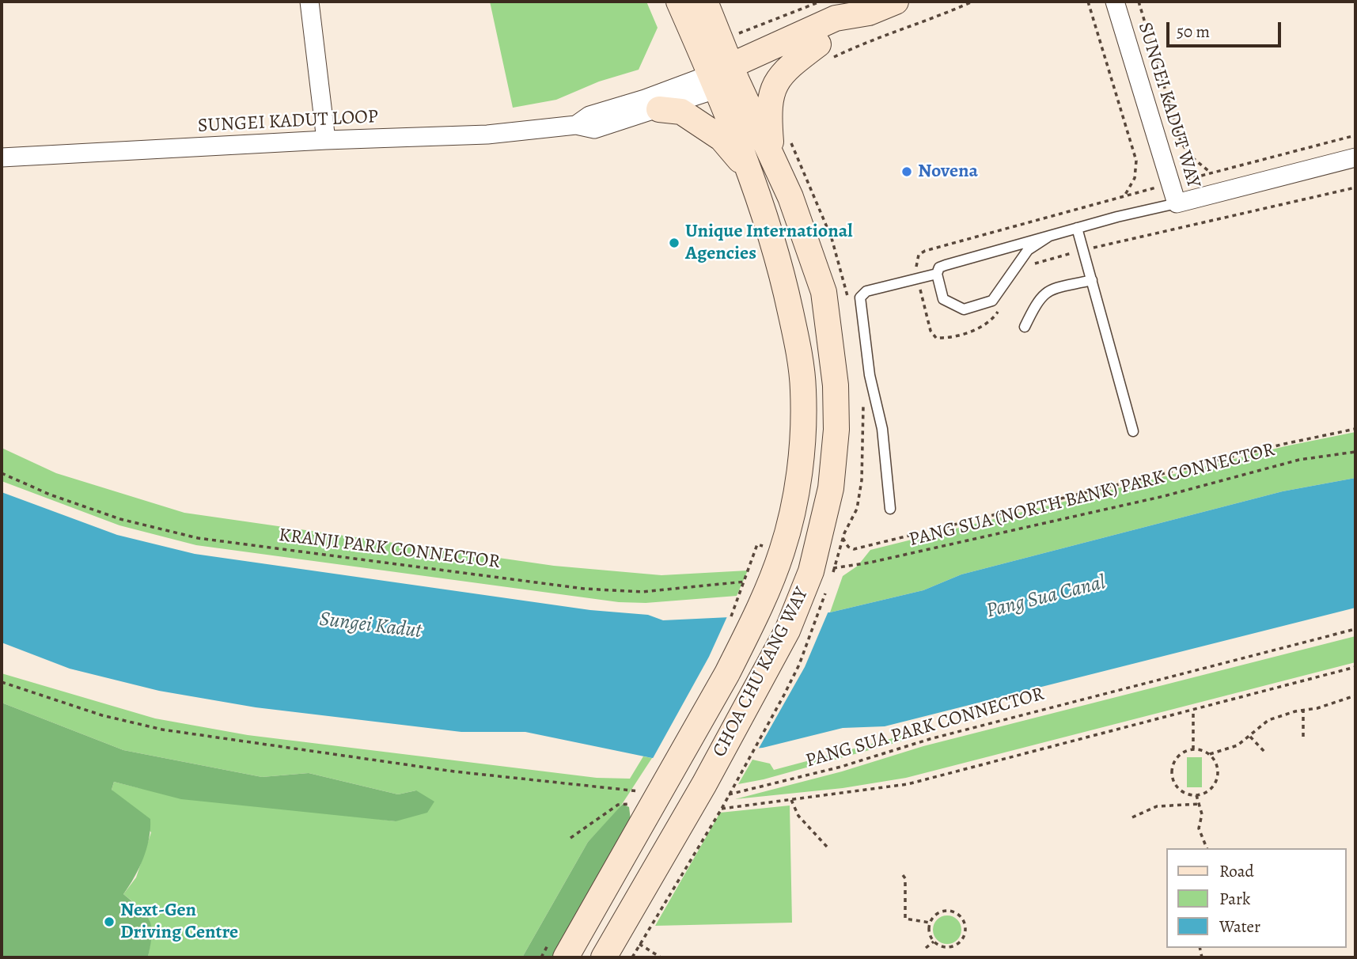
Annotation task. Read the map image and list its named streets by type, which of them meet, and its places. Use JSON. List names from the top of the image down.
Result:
{
  "streets": {
    "main road": ["CHOA CHU KANG WAY"],
    "street": ["SUNGEI KADUT WAY", "SUNGEI KADUT LOOP"],
    "path": ["PANG SUA (NORTH BANK) PARK CONNECTOR", "KRANJI PARK CONNECTOR", "PANG SUA PARK CONNECTOR"]
  },
  "crossings": [
    ["SUNGEI KADUT LOOP", "CHOA CHU KANG WAY"],
    ["KRANJI PARK CONNECTOR", "CHOA CHU KANG WAY"]
  ],
  "water": ["Pang Sua Canal", "Sungei Kadut"],
  "places": ["Novena", "Unique International Agencies", "Next-Gen Driving Centre"],
  "legend": ["Road", "Park", "Water"],
  "scale_bar": "50 m"
}
